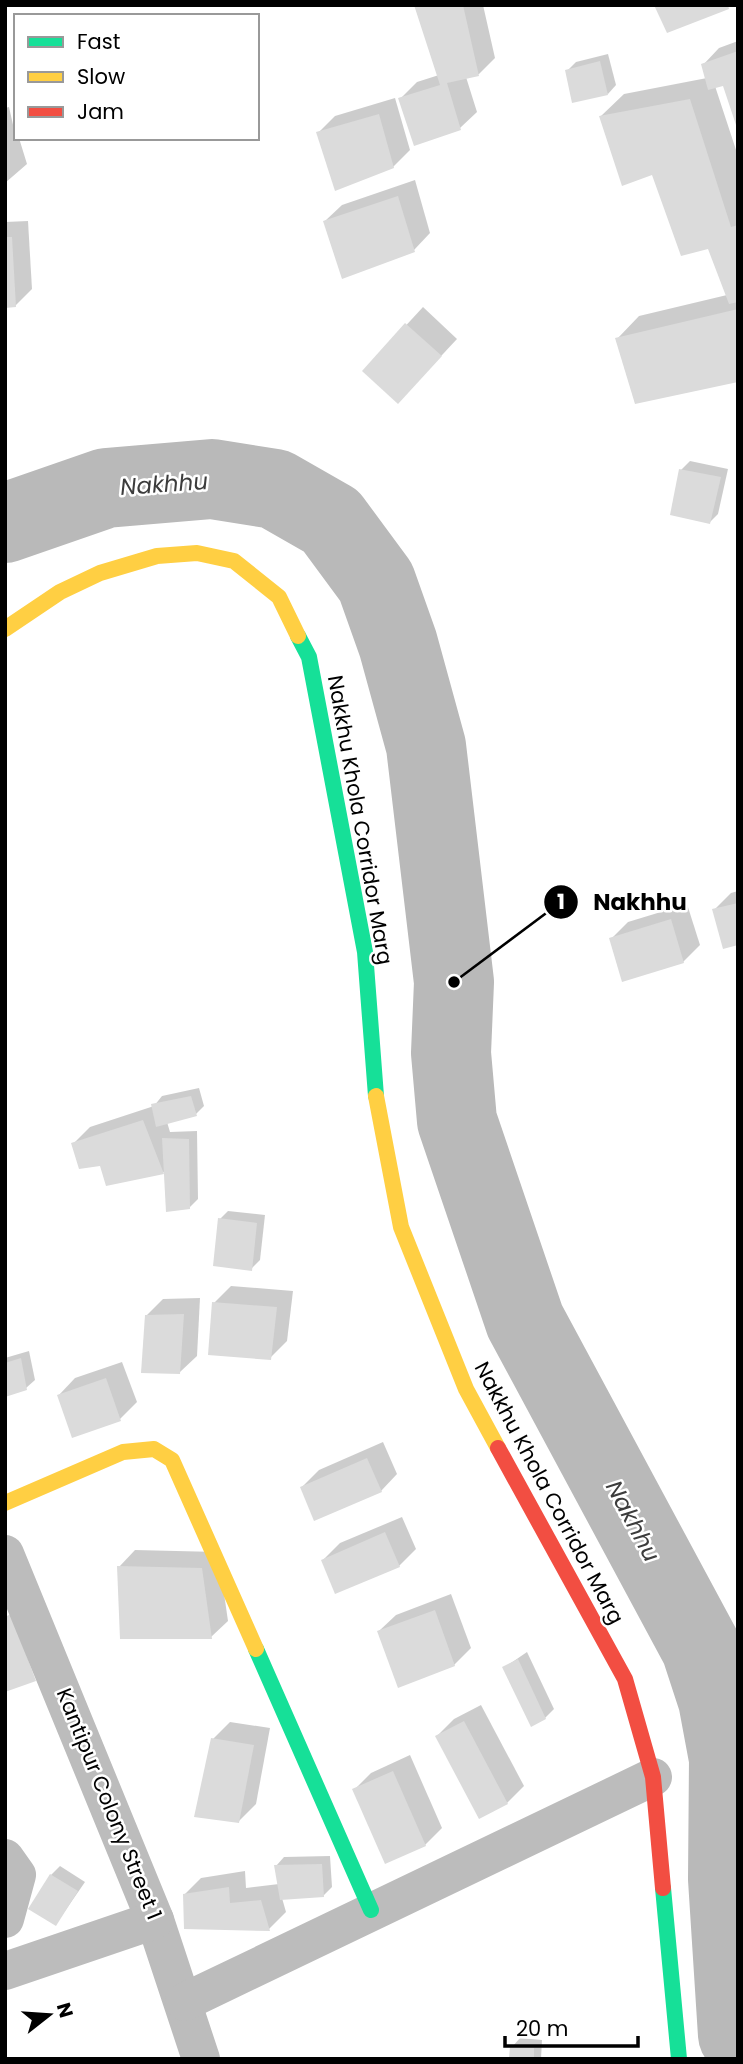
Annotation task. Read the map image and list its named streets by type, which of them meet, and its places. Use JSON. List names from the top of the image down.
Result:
{
  "streets": {
    "street": ["Nakkhu Khola Corridor Marg", "Kantipur Colony Street 1"]
  },
  "water": ["Nakhhu"],
  "places": ["Nakhhu"],
  "legend": ["Fast", "Slow", "Jam"],
  "scale_bar": "20 m",
  "north": "right"
}
